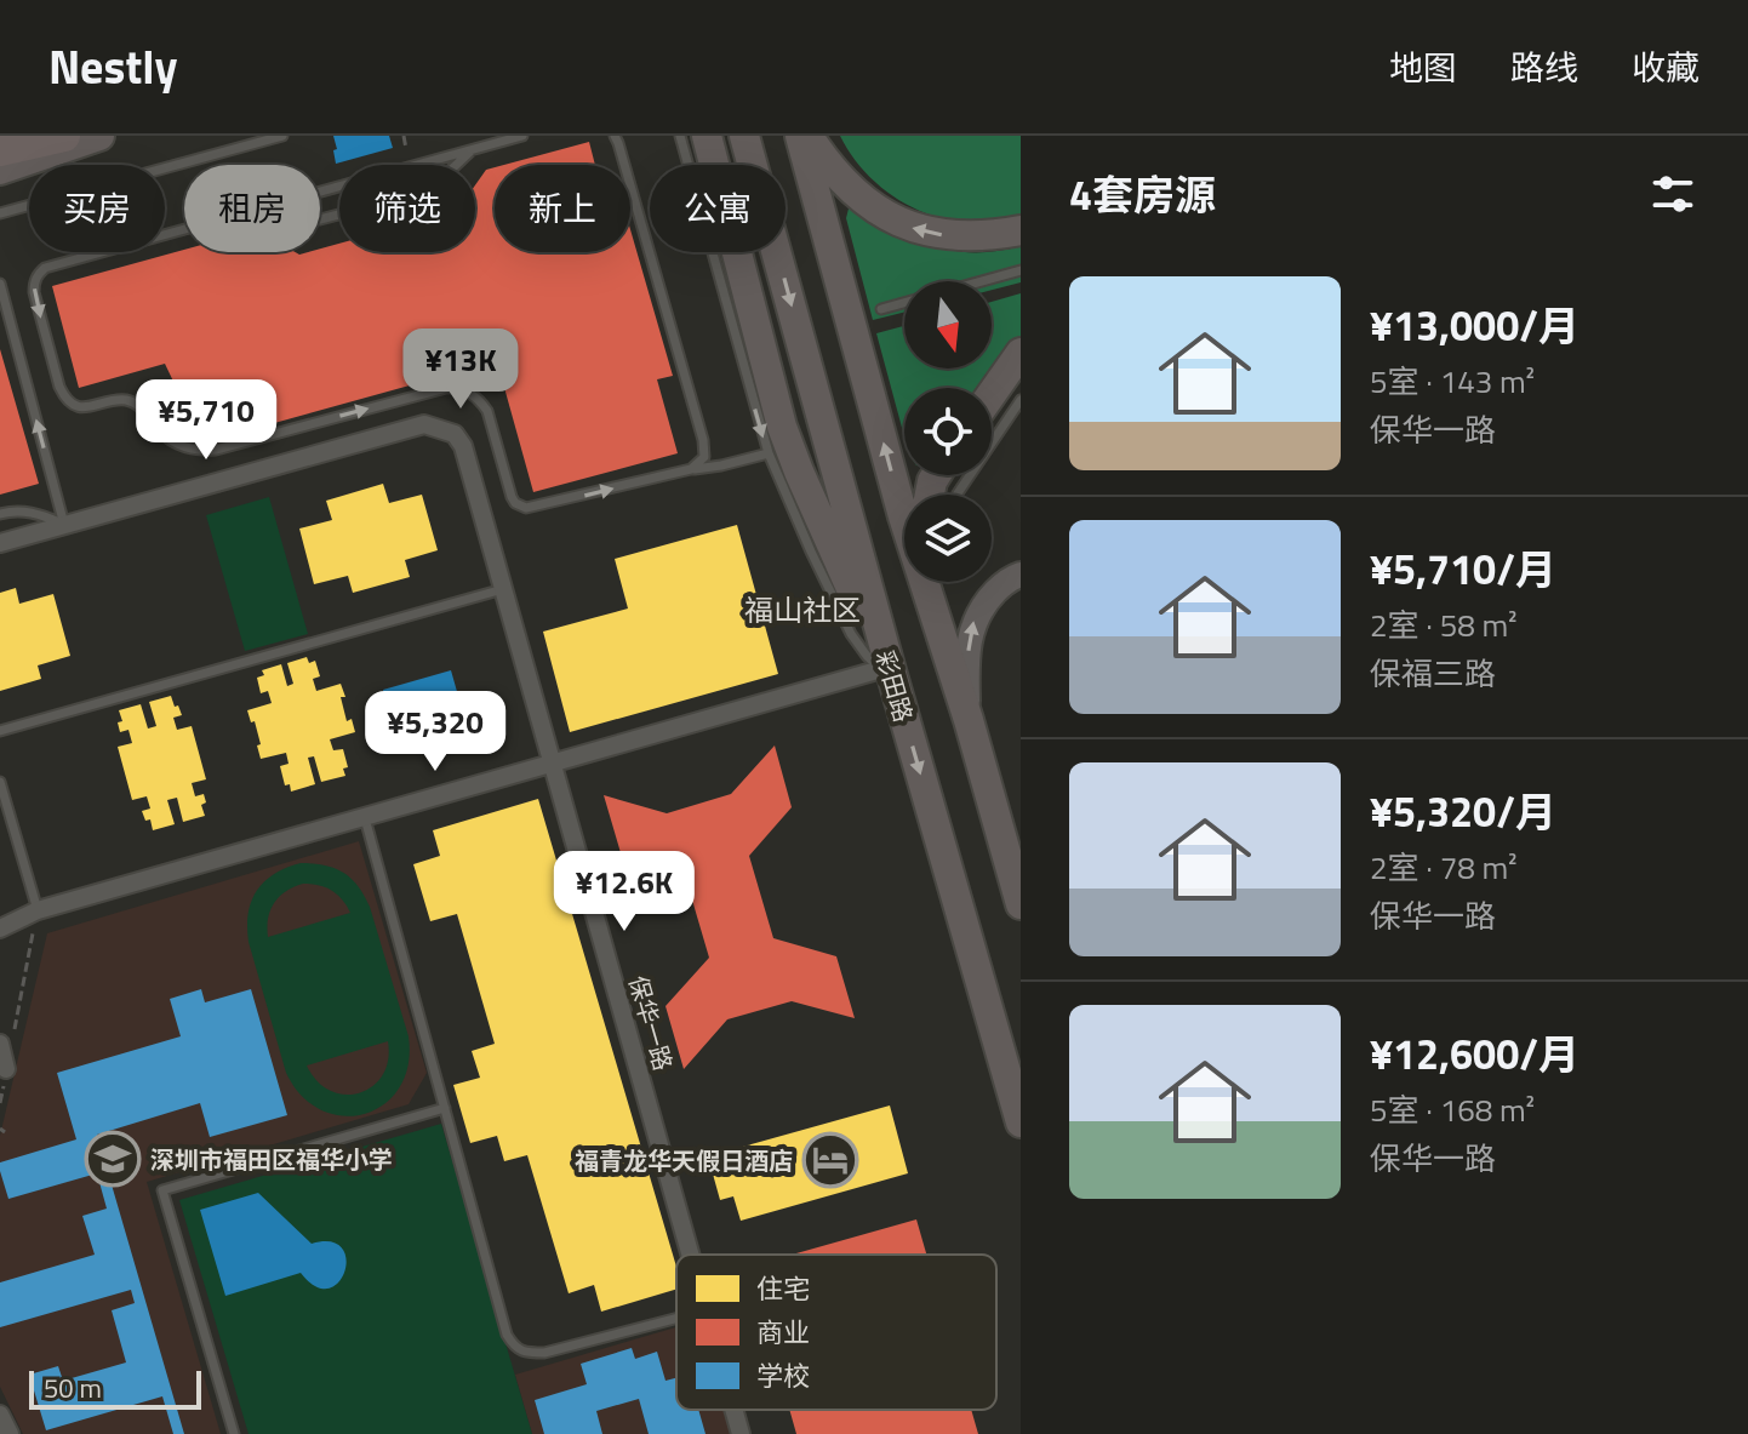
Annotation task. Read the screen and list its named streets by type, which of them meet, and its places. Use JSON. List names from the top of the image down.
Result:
{
  "streets": {
    "main road": ["彩田路"],
    "street": ["保华一路"]
  },
  "districts": ["福山社区"],
  "places": {
    "school or university": ["深圳市福田区福华小学"],
    "hotel": ["福青龙华天假日酒店"]
  },
  "legend": ["住宅", "商业", "学校"],
  "scale_bar": "50 m",
  "north": "bottom",
  "page": {
    "header": "Nestly",
    "nav": ["地图", "路线", "收藏"],
    "heading": "4套房源",
    "chip": [
      "买房",
      "租房",
      "筛选",
      "新上",
      "公寓"
    ],
    "list": [
      {
        "name": "¥13,000/月",
        "note": "5室 · 143 m² · 保华一路"
      },
      {
        "name": "¥5,710/月",
        "note": "2室 · 58 m² · 保福三路"
      },
      {
        "name": "¥5,320/月",
        "note": "2室 · 78 m² · 保华一路"
      },
      {
        "name": "¥12,600/月",
        "note": "5室 · 168 m² · 保华一路"
      }
    ],
    "price": [
      "¥13K",
      "¥5,710",
      "¥5,320",
      "¥12.6K"
    ],
    "scale": "50 m"
  }
}
